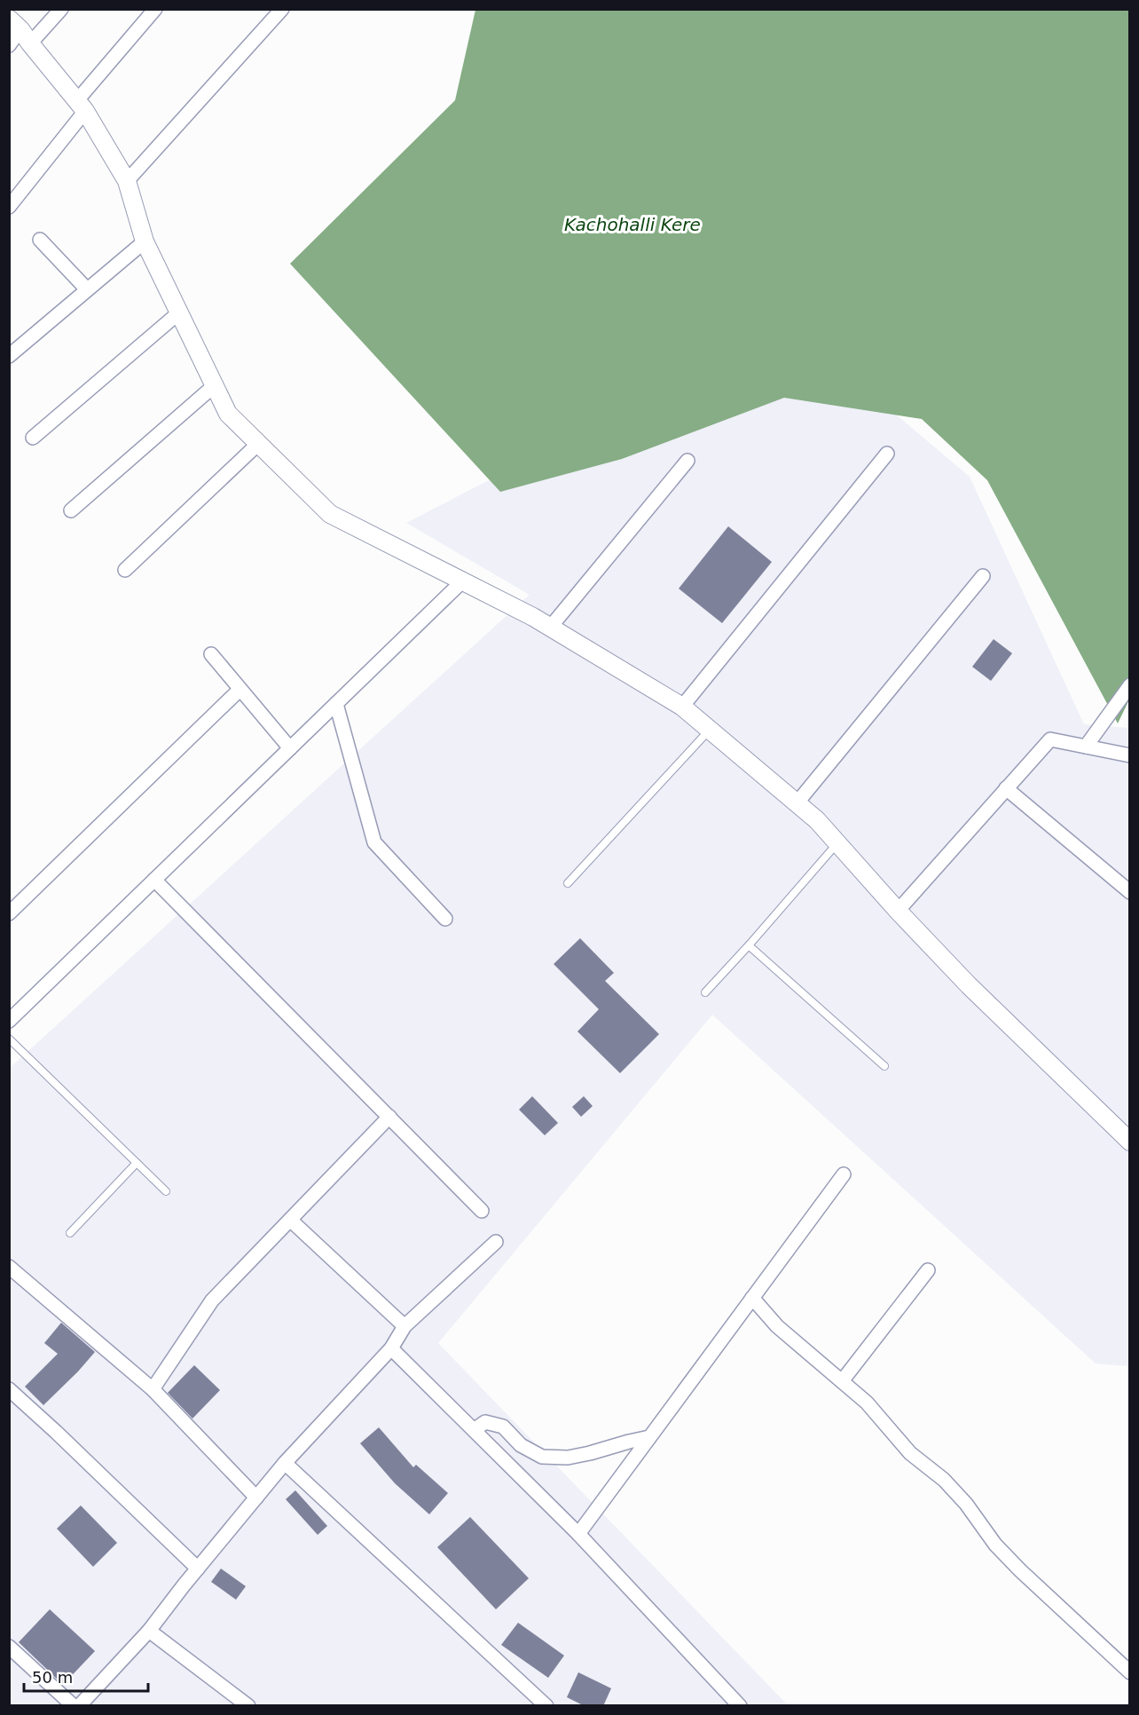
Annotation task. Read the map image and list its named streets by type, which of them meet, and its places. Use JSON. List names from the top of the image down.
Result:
{
  "water": ["Kachohalli Kere"],
  "scale_bar": "50 m"
}
